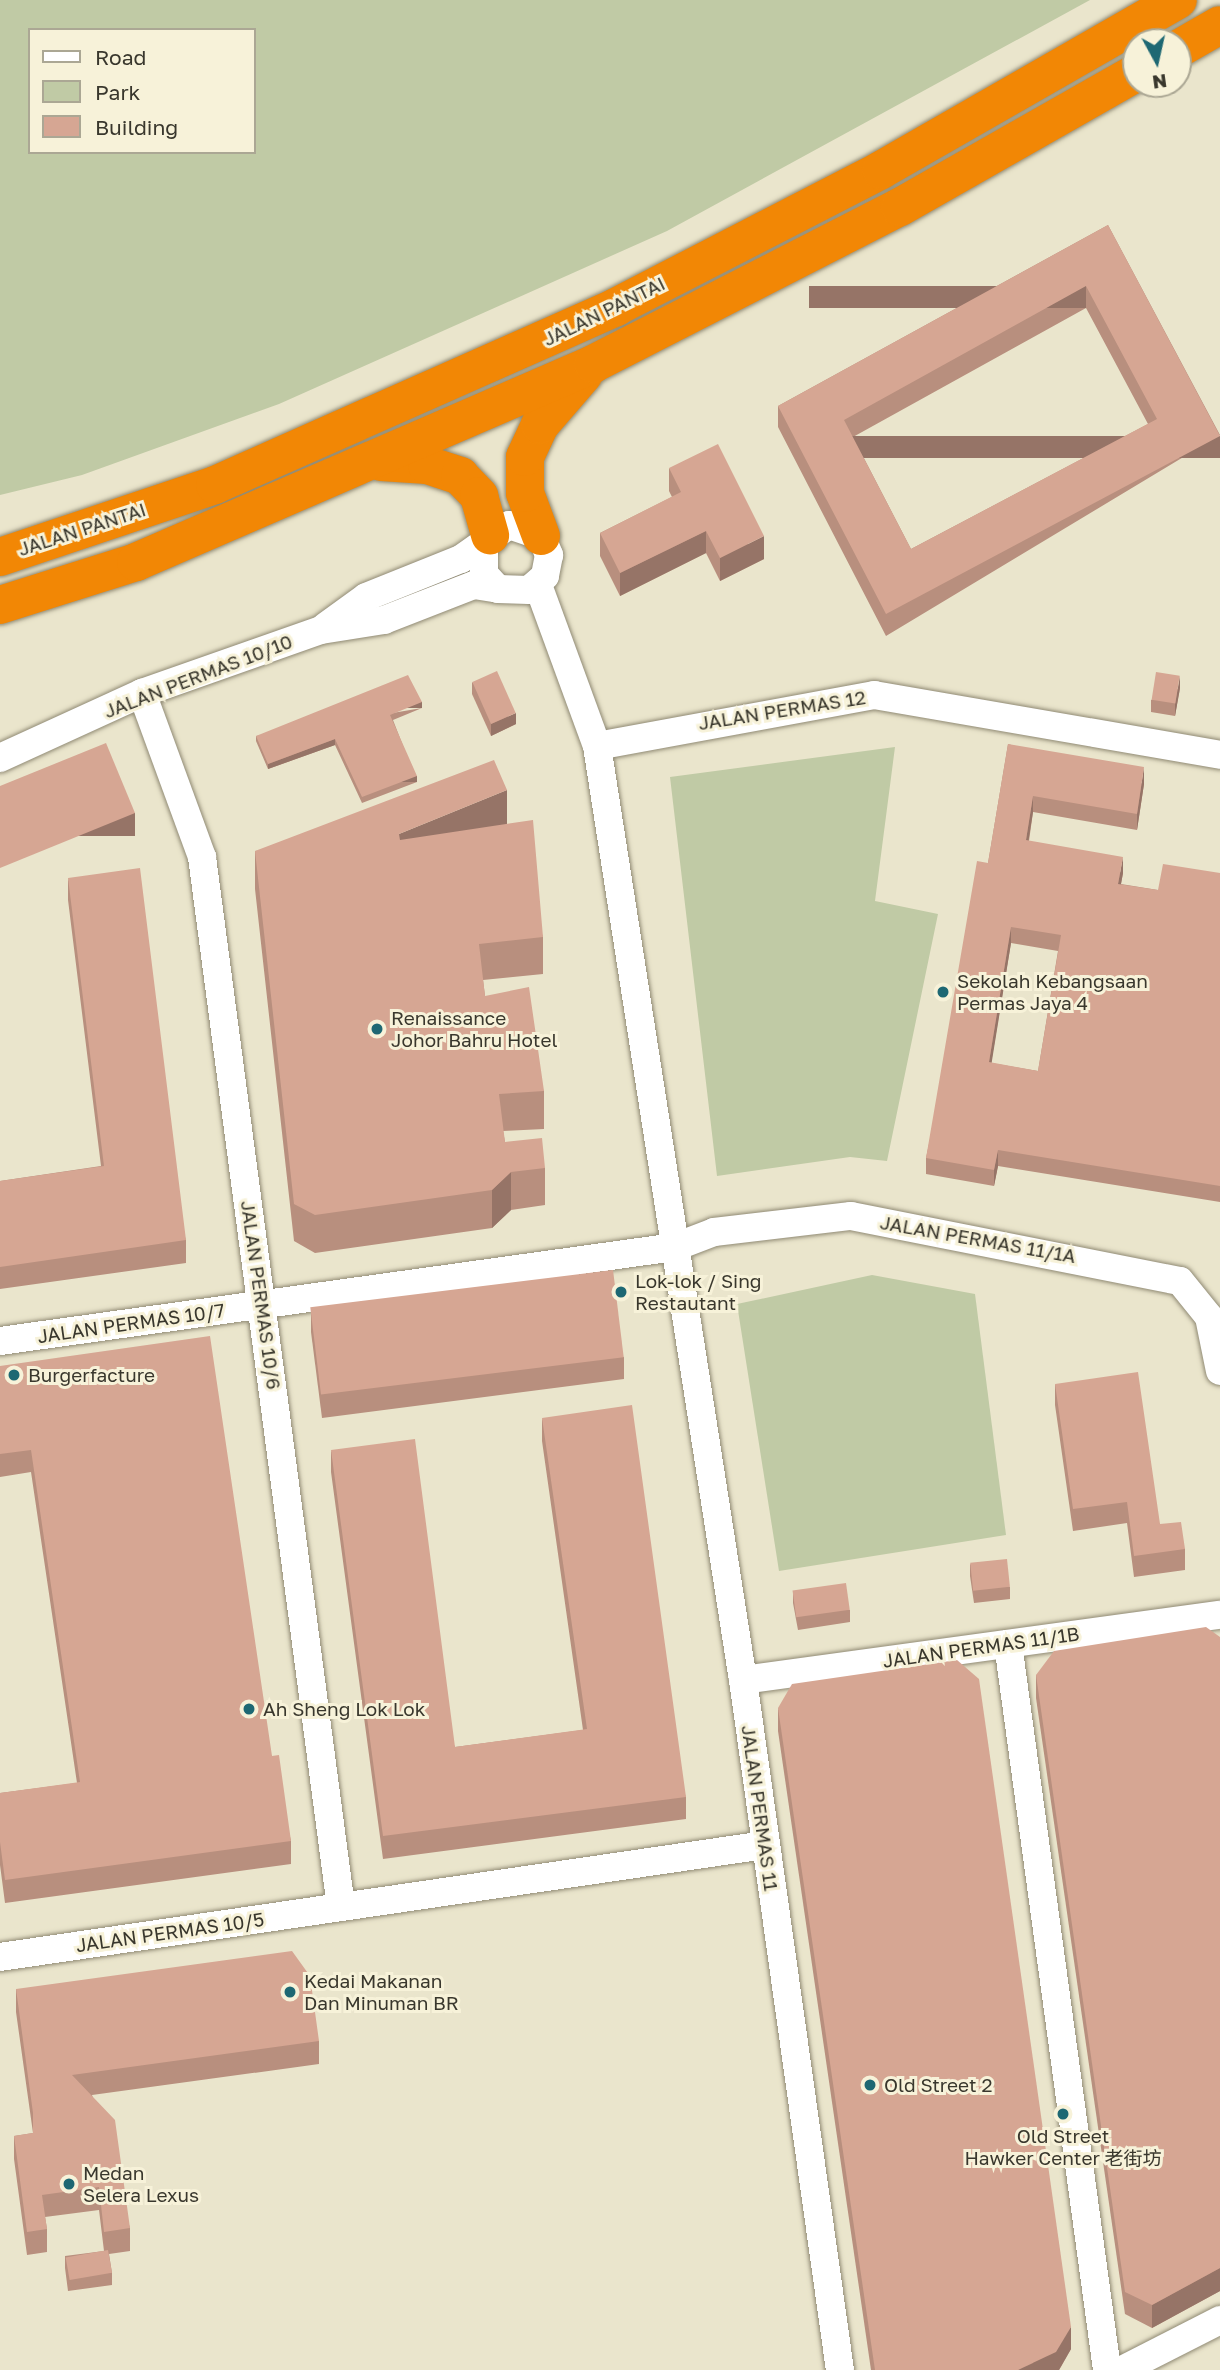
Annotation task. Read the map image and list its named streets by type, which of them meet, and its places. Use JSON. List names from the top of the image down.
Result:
{
  "streets": {
    "highway": ["JALAN PANTAI"],
    "street": [
      "JALAN PERMAS 10/10",
      "JALAN PERMAS 12",
      "JALAN PERMAS 11/1A",
      "JALAN PERMAS 10/6",
      "JALAN PERMAS 10/7",
      "JALAN PERMAS 11/1B",
      "JALAN PERMAS 11",
      "JALAN PERMAS 10/5"
    ]
  },
  "crossings": [
    ["JALAN PERMAS 10/10", "JALAN PERMAS 10/6"],
    ["JALAN PERMAS 12", "JALAN PERMAS 11"],
    ["JALAN PERMAS 11/1A", "JALAN PERMAS 10/6"],
    ["JALAN PERMAS 11/1A", "JALAN PERMAS 10/7"],
    ["JALAN PERMAS 11/1A", "JALAN PERMAS 11"],
    ["JALAN PERMAS 10/6", "JALAN PERMAS 10/7"],
    ["JALAN PERMAS 10/6", "JALAN PERMAS 10/5"],
    ["JALAN PERMAS 11/1B", "JALAN PERMAS 11"],
    ["JALAN PERMAS 11", "JALAN PERMAS 10/5"]
  ],
  "places": [
    "Sekolah Kebangsaan Permas Jaya 4",
    "Renaissance Johor Bahru Hotel",
    "Lok-lok / Sing Restautant",
    "Burgerfacture",
    "Ah Sheng Lok Lok",
    "Kedai Makanan Dan Minuman BR",
    "Old Street 2",
    "Old Street Hawker Center 老街坊",
    "Medan Selera Lexus"
  ],
  "legend": ["Road", "Park", "Building"],
  "north": "bottom"
}
